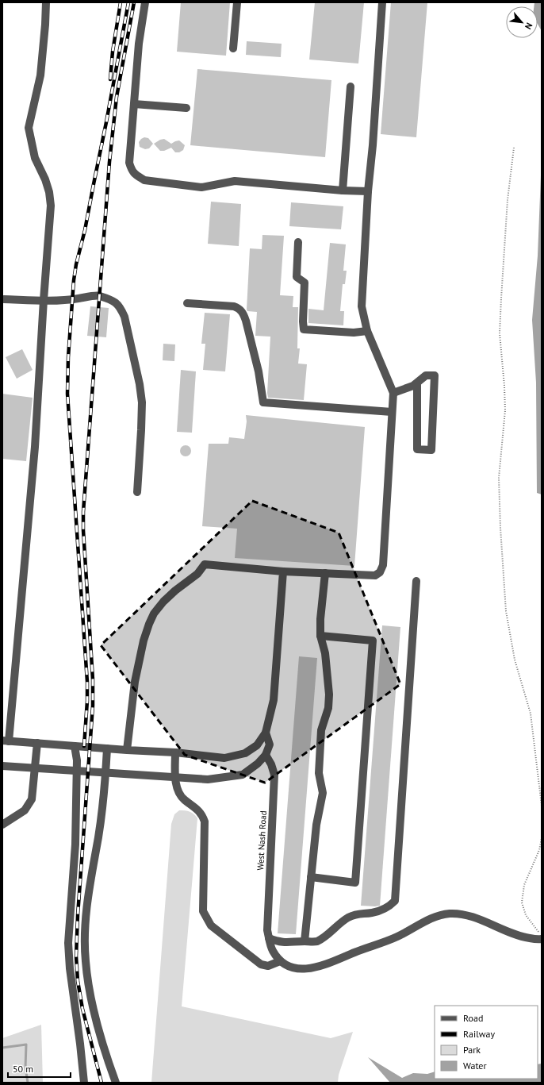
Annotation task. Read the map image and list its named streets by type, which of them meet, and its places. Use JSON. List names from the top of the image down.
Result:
{
  "streets": {
    "street": ["West Nash Road"]
  },
  "legend": [
    "Road",
    "Railway",
    "Park",
    "Water"
  ],
  "scale_bar": "50 m",
  "north": "bottom right"
}
